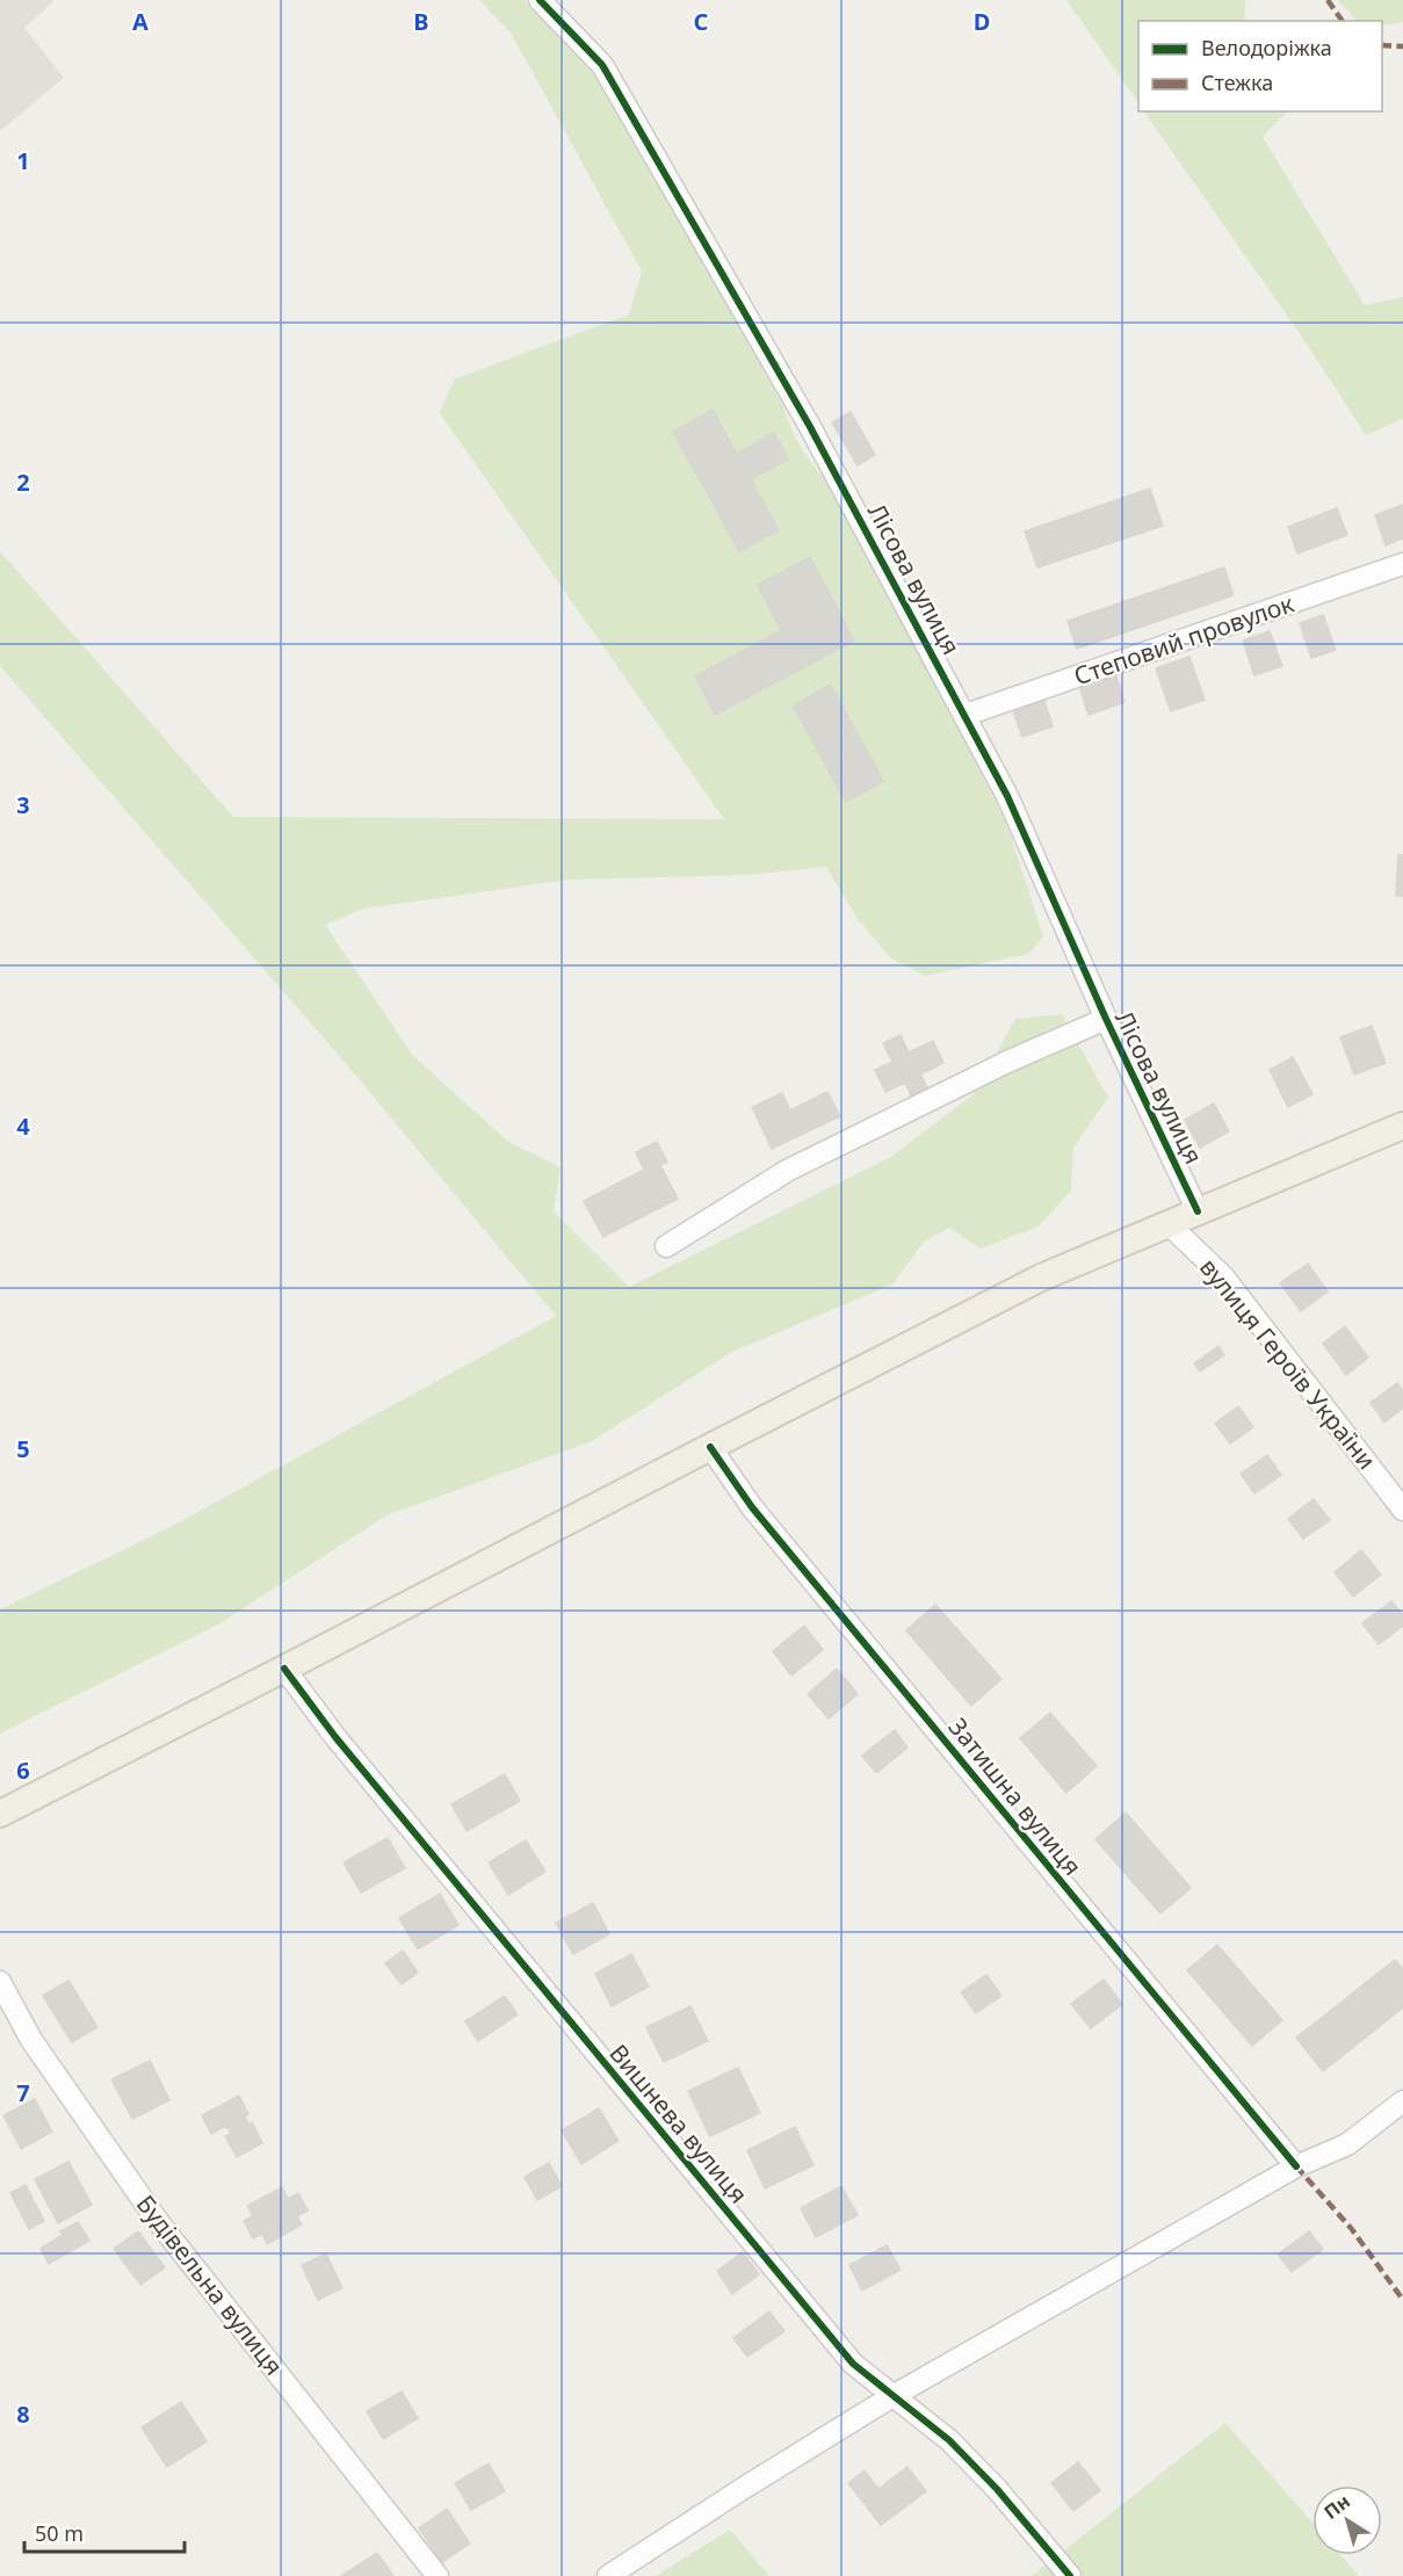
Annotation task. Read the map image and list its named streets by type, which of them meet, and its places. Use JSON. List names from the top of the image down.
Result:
{
  "streets": {
    "street": [
      "Лісова вулиця",
      "Степовий провулок",
      "вулиця Героїв України",
      "Затишна вулиця",
      "Вишнева вулиця",
      "Будівельна вулиця"
    ]
  },
  "crossings": [
    ["Лісова вулиця", "Степовий провулок"]
  ],
  "legend": ["Велодоріжка", "Стежка"],
  "scale_bar": "50 m",
  "north": "top left",
  "grid": {
    "columns": [
      "A",
      "B",
      "C",
      "D"
    ],
    "rows": [
      "1",
      "2",
      "3",
      "4",
      "5",
      "6",
      "7",
      "8"
    ]
  }
}
